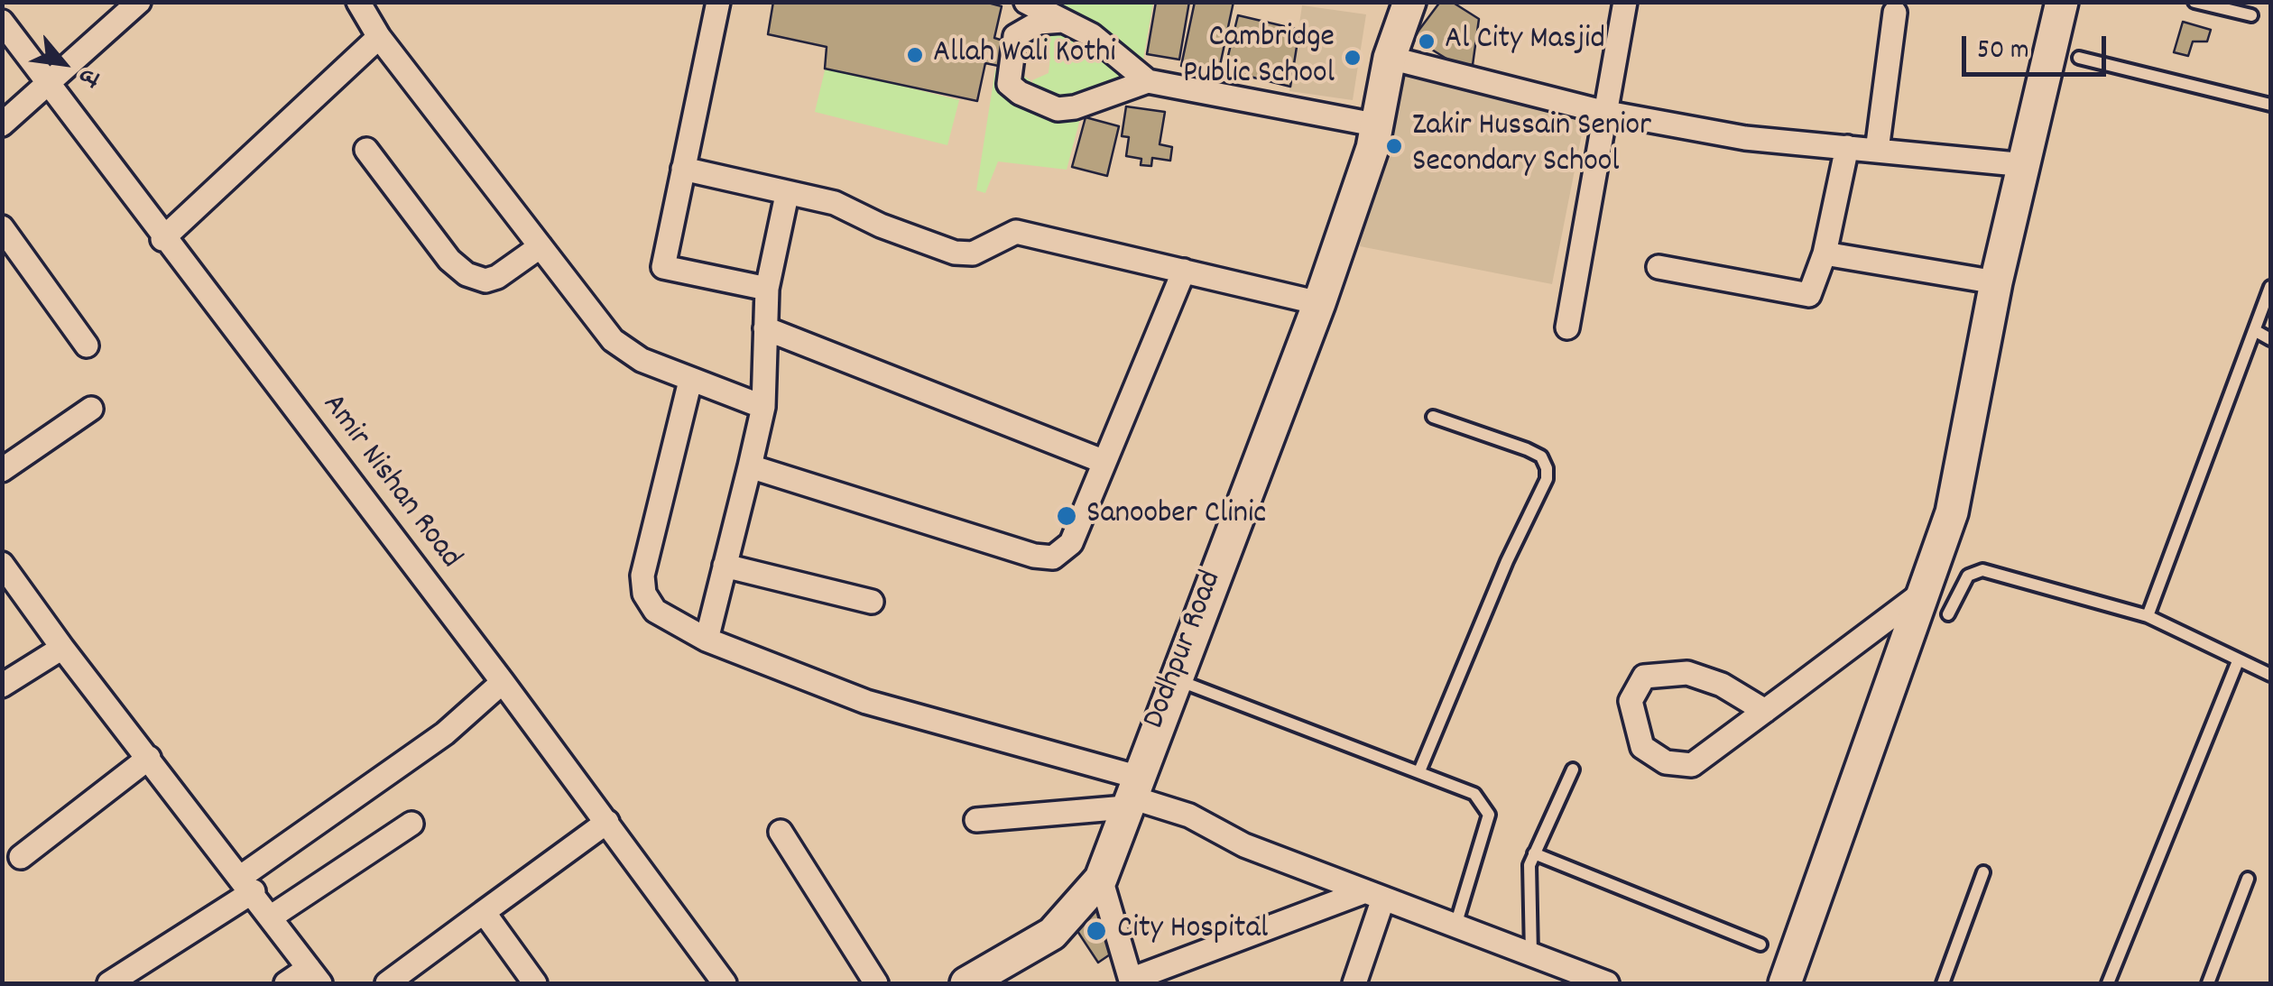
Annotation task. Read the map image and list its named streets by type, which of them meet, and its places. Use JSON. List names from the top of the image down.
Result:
{
  "streets": {
    "street": ["Amir Nishan Road", "Dodhpur Road"]
  },
  "places": [
    "Al City Masjid",
    "Allah Wali Kothi",
    "Cambridge Public School",
    "Zakir Hussain Senior Secondary School",
    "Sanoober Clinic",
    "City Hospital"
  ],
  "scale_bar": "50 m",
  "north": "bottom right"
}
